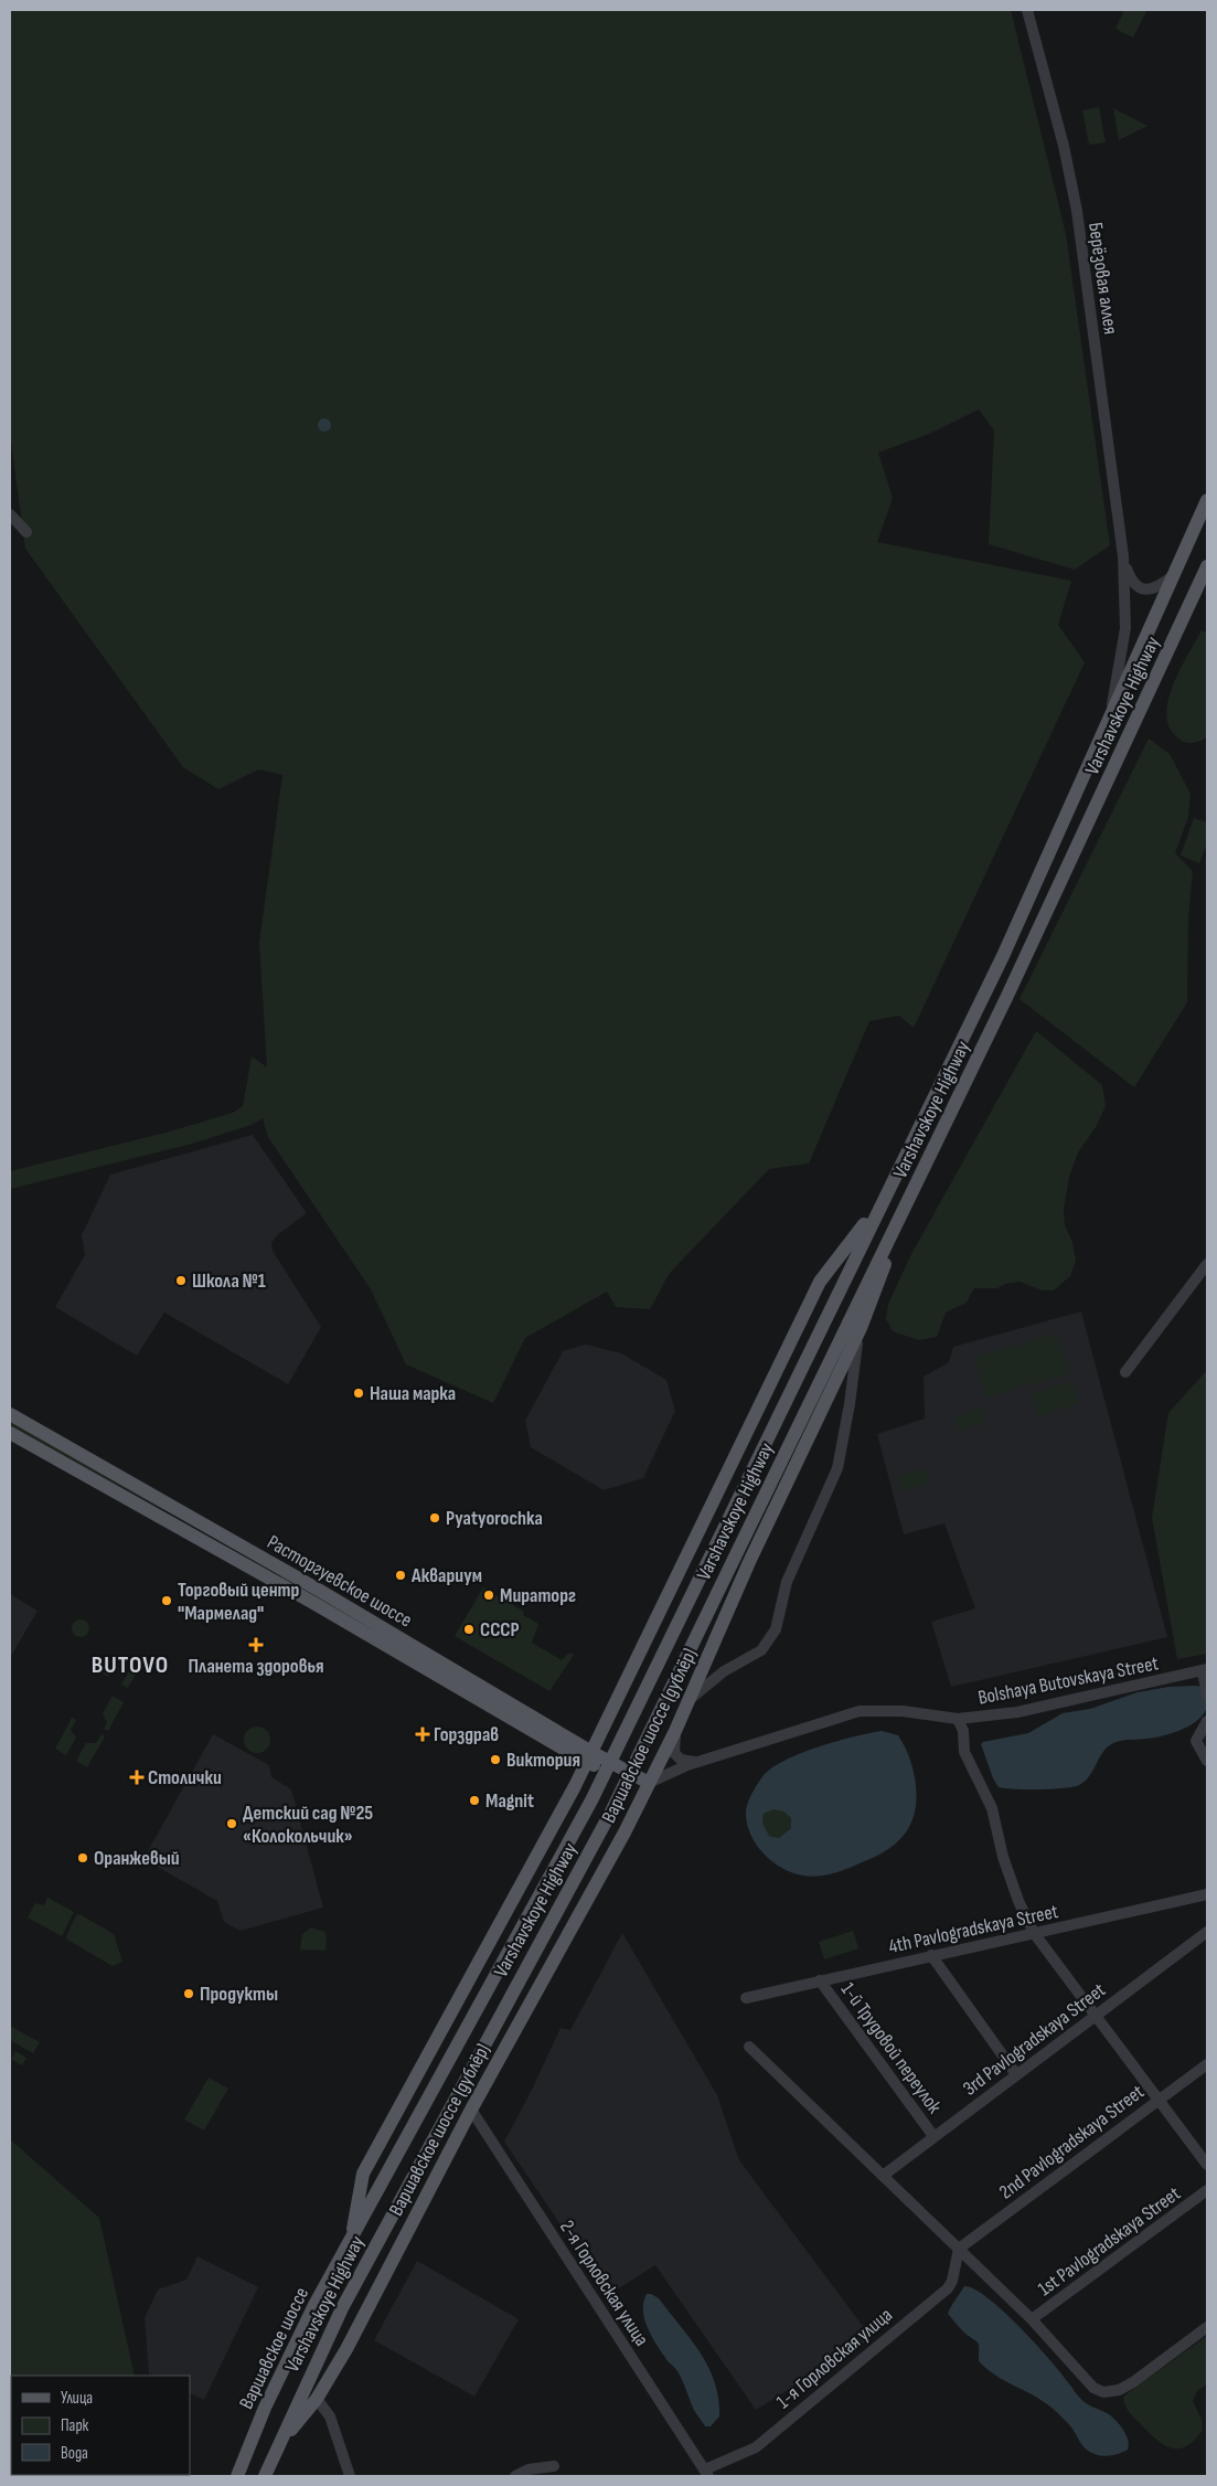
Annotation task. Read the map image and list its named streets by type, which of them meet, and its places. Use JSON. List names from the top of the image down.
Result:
{
  "streets": {
    "main road": [
      "Varshavskoye Highway",
      "Расторгуевское шоссе",
      "Варшавское шоссе (дублёр)",
      "Варшавское шоссе"
    ],
    "street": [
      "Берёзовая аллея",
      "Bolshaya Butovskaya Street",
      "4th Pavlogradskaya Street",
      "3rd Pavlogradskaya Street",
      "1-й Трудовой переулок",
      "2nd Pavlogradskaya Street",
      "1st Pavlogradskaya Street",
      "2-я Горловская улица",
      "1-я Горловская улица"
    ]
  },
  "crossings": [
    ["Берёзовая аллея", "Varshavskoye Highway"],
    ["Varshavskoye Highway", "Варшавское шоссе (дублёр)"],
    ["Varshavskoye Highway", "Варшавское шоссе"],
    ["Расторгуевское шоссе", "Варшавское шоссе (дублёр)"],
    ["Bolshaya Butovskaya Street", "Варшавское шоссе (дублёр)"],
    ["Варшавское шоссе (дублёр)", "2-я Горловская улица"],
    ["Варшавское шоссе (дублёр)", "Варшавское шоссе"],
    ["4th Pavlogradskaya Street", "1-й Трудовой переулок"],
    ["3rd Pavlogradskaya Street", "1-й Трудовой переулок"],
    ["2nd Pavlogradskaya Street", "1-я Горловская улица"],
    ["2-я Горловская улица", "1-я Горловская улица"]
  ],
  "districts": ["BUTOVO"],
  "places": {
    "other": [
      "Школа №1",
      "Наша марка",
      "Pyatyorochka",
      "Аквариум",
      "Мираторг",
      "Торговый центр \"Мармелад\"",
      "СССР",
      "Виктория",
      "Magnit",
      "Детский сад №25 «Колокольчик»",
      "Оранжевый",
      "Продукты"
    ],
    "health": ["Планета здоровья", "Горздрав", "Столички"]
  },
  "legend": ["Улица", "Парк", "Вода"]
}
